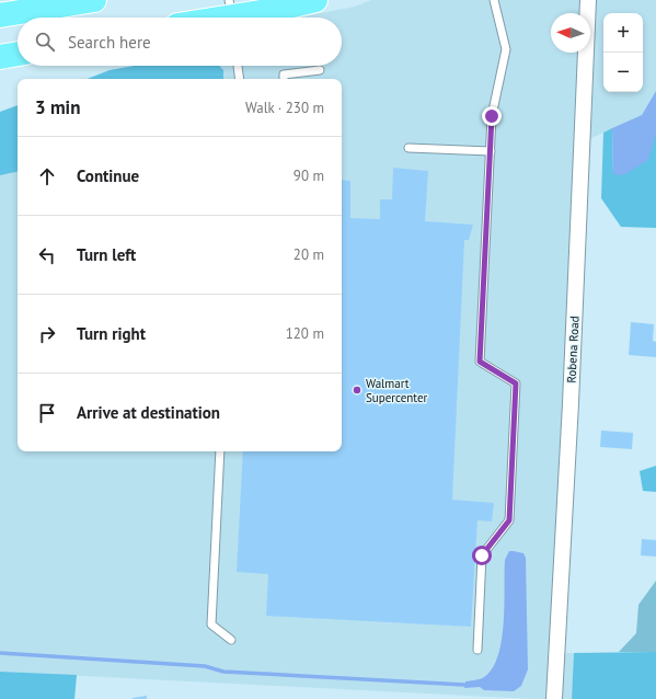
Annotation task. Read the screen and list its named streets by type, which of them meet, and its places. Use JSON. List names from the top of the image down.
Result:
{
  "streets": {
    "street": ["Robena Road"]
  },
  "places": ["Walmart Supercenter"],
  "north": "left",
  "page": {
    "map_buttons": ["+", "−"],
    "search": "Search here",
    "heading": ["3 min", "Walk · 230 m"],
    "list": [
      ["Continue", "90 m"],
      ["Turn left", "20 m"],
      ["Turn right", "120 m"],
      "Arrive at destination"
    ]
  }
}
